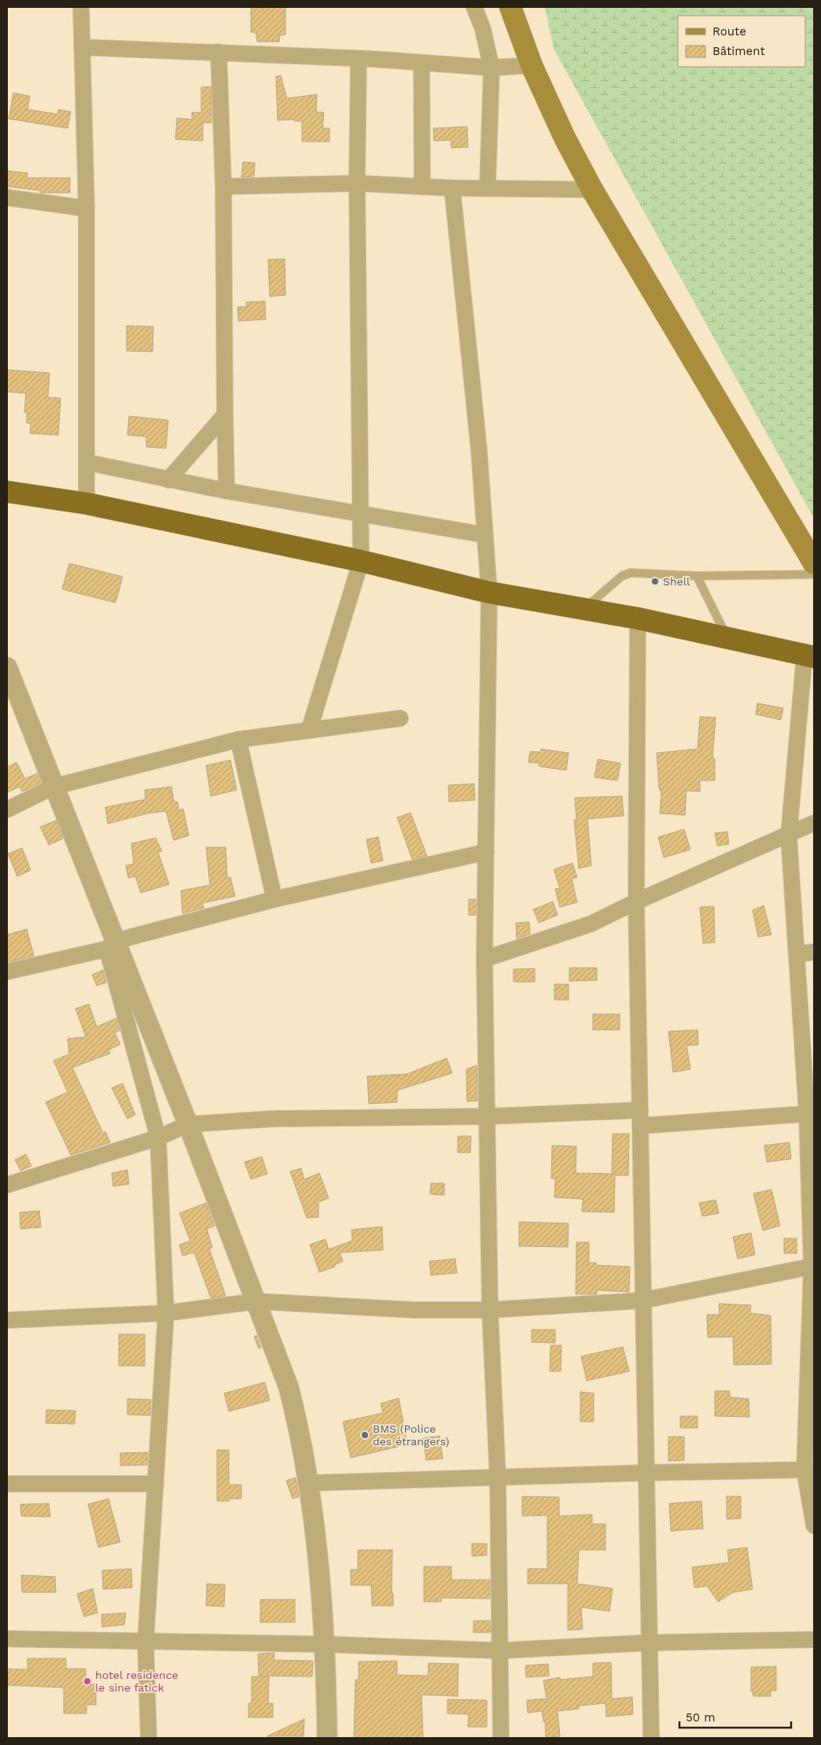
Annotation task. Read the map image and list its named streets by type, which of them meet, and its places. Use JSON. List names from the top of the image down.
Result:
{
  "places": ["Shell", "BMS (Police des étrangers)", "hotel residence le sine fatick"],
  "legend": ["Route", "Bâtiment"],
  "scale_bar": "50 m"
}
